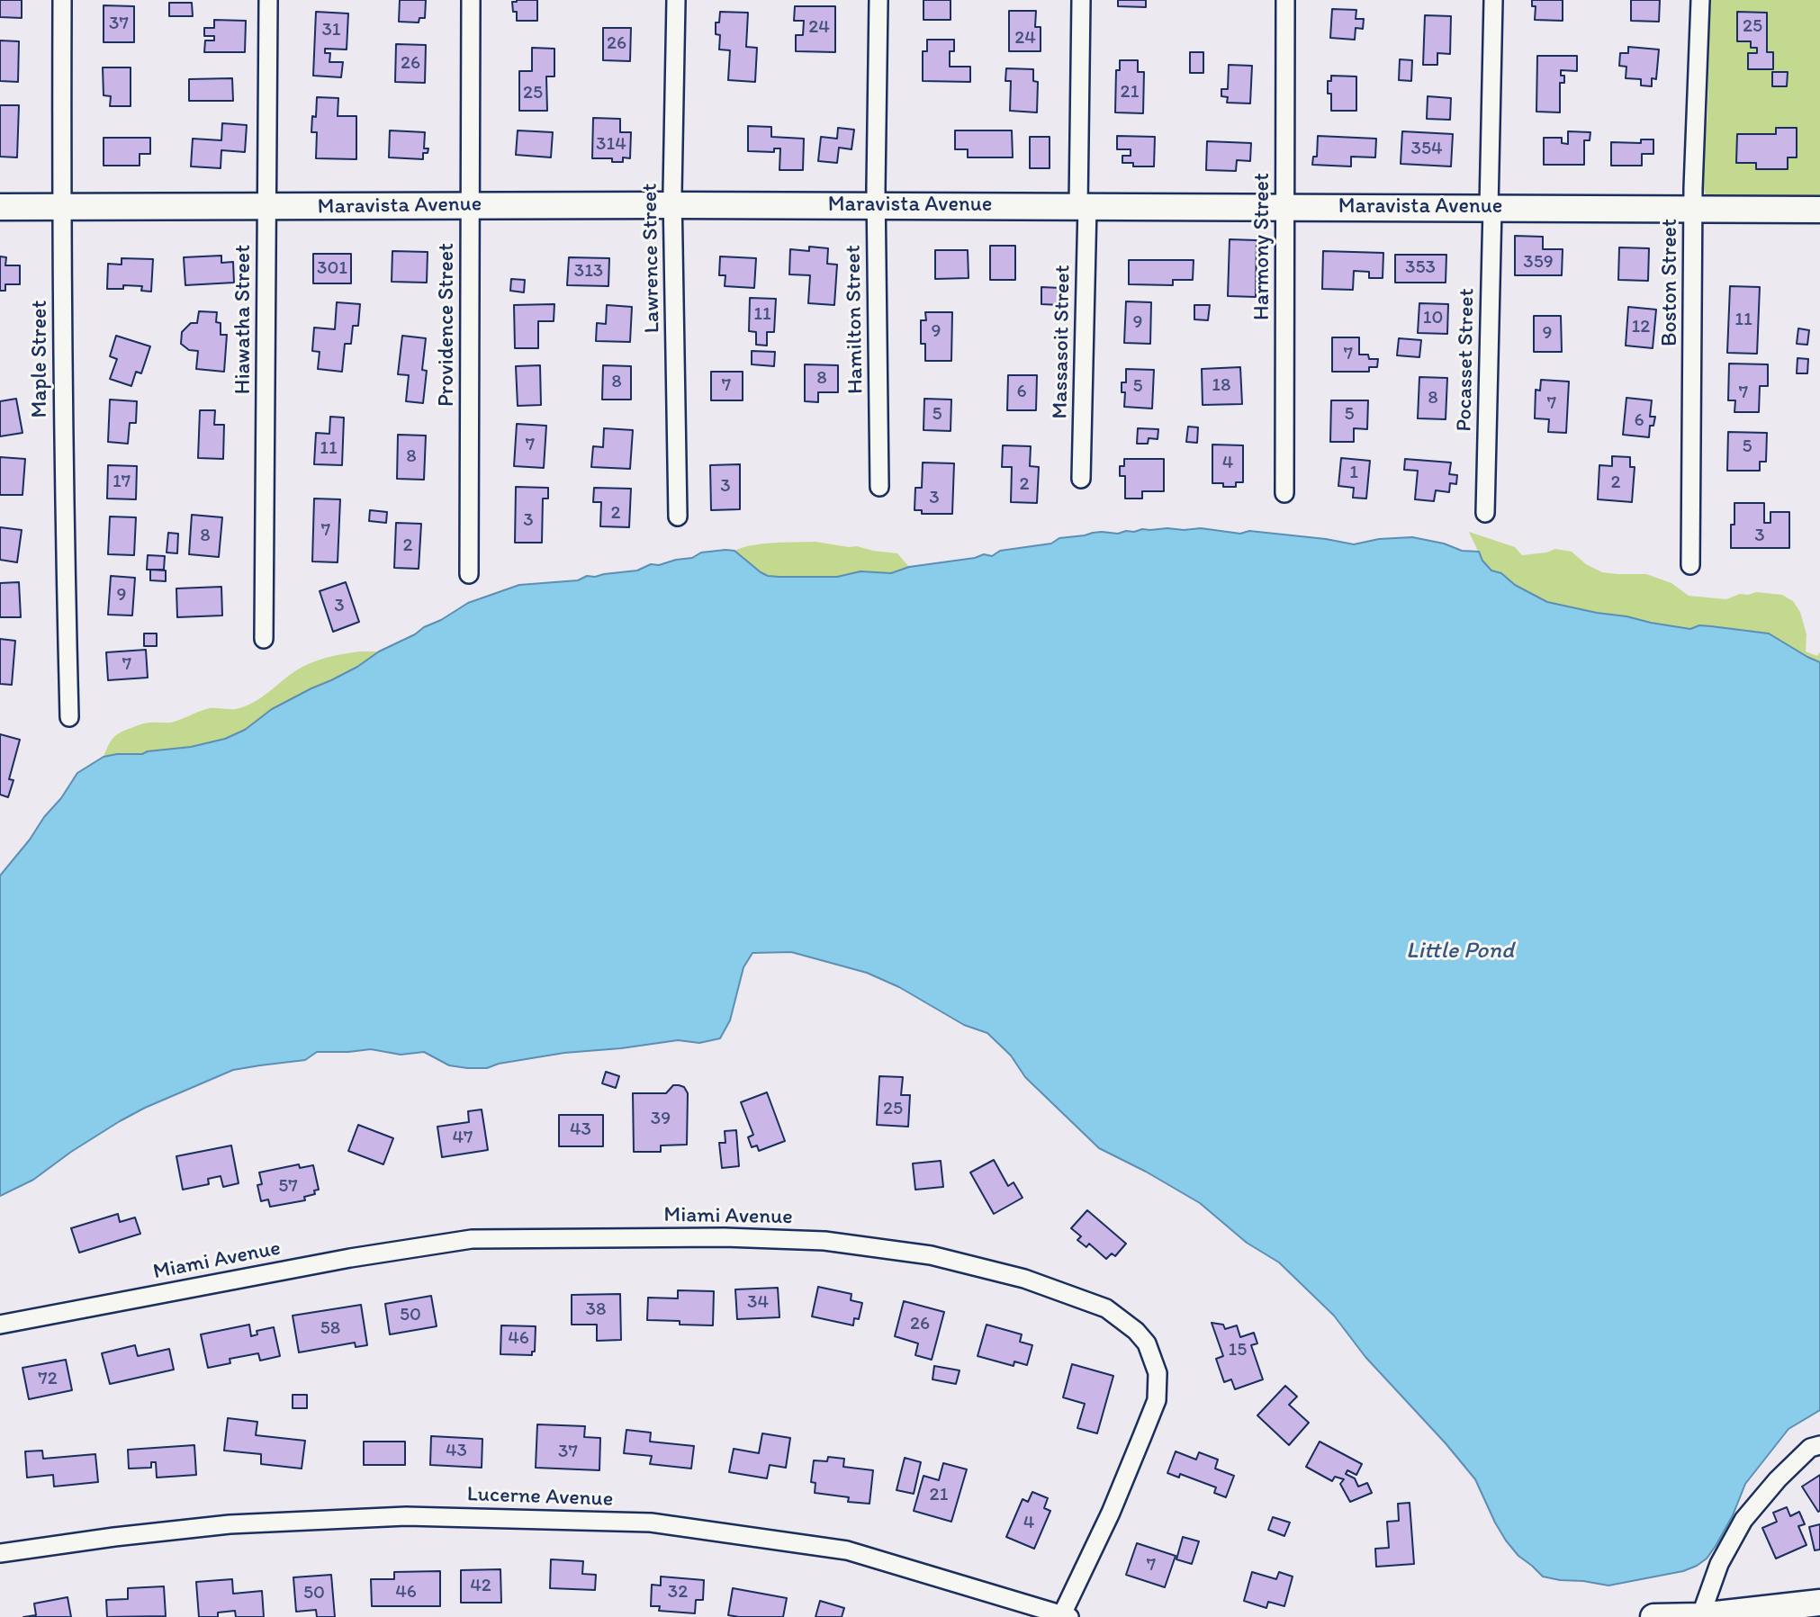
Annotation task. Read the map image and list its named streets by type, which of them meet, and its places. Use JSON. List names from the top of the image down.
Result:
{
  "streets": {
    "main road": ["Maravista Avenue"],
    "street": [
      "Harmony Street",
      "Lawrence Street",
      "Boston Street",
      "Hiawatha Street",
      "Hamilton Street",
      "Providence Street",
      "Massasoit Street",
      "Maple Street",
      "Pocasset Street",
      "Miami Avenue",
      "Lucerne Avenue"
    ]
  },
  "crossings": [
    ["Maravista Avenue", "Harmony Street"],
    ["Maravista Avenue", "Lawrence Street"],
    ["Maravista Avenue", "Boston Street"],
    ["Maravista Avenue", "Hiawatha Street"],
    ["Maravista Avenue", "Hamilton Street"],
    ["Maravista Avenue", "Providence Street"],
    ["Maravista Avenue", "Massasoit Street"],
    ["Maravista Avenue", "Maple Street"],
    ["Maravista Avenue", "Pocasset Street"],
    ["Miami Avenue", "Lucerne Avenue"]
  ],
  "water": ["Little Pond"],
  "house_numbers": [
    "37",
    "25",
    "24",
    "31",
    "24",
    "26",
    "26",
    "21",
    "25",
    "314",
    "354",
    "359",
    "353",
    "301",
    "313",
    "11",
    "10",
    "11",
    "9",
    "12",
    "9",
    "9",
    "7",
    "8",
    "8",
    "7",
    "18",
    "5",
    "6",
    "7",
    "8",
    "7",
    "5",
    "5",
    "6",
    "7",
    "5",
    "11",
    "8",
    "4",
    "1",
    "17",
    "2",
    "2",
    "3",
    "3",
    "2",
    "3",
    "7",
    "8",
    "3",
    "2",
    "9",
    "3",
    "7",
    "25",
    "39",
    "43",
    "47",
    "57",
    "34",
    "38",
    "50",
    "26",
    "58",
    "46",
    "15",
    "72",
    "43",
    "37",
    "21",
    "4",
    "7",
    "42",
    "46",
    "32",
    "50"
  ]
}
